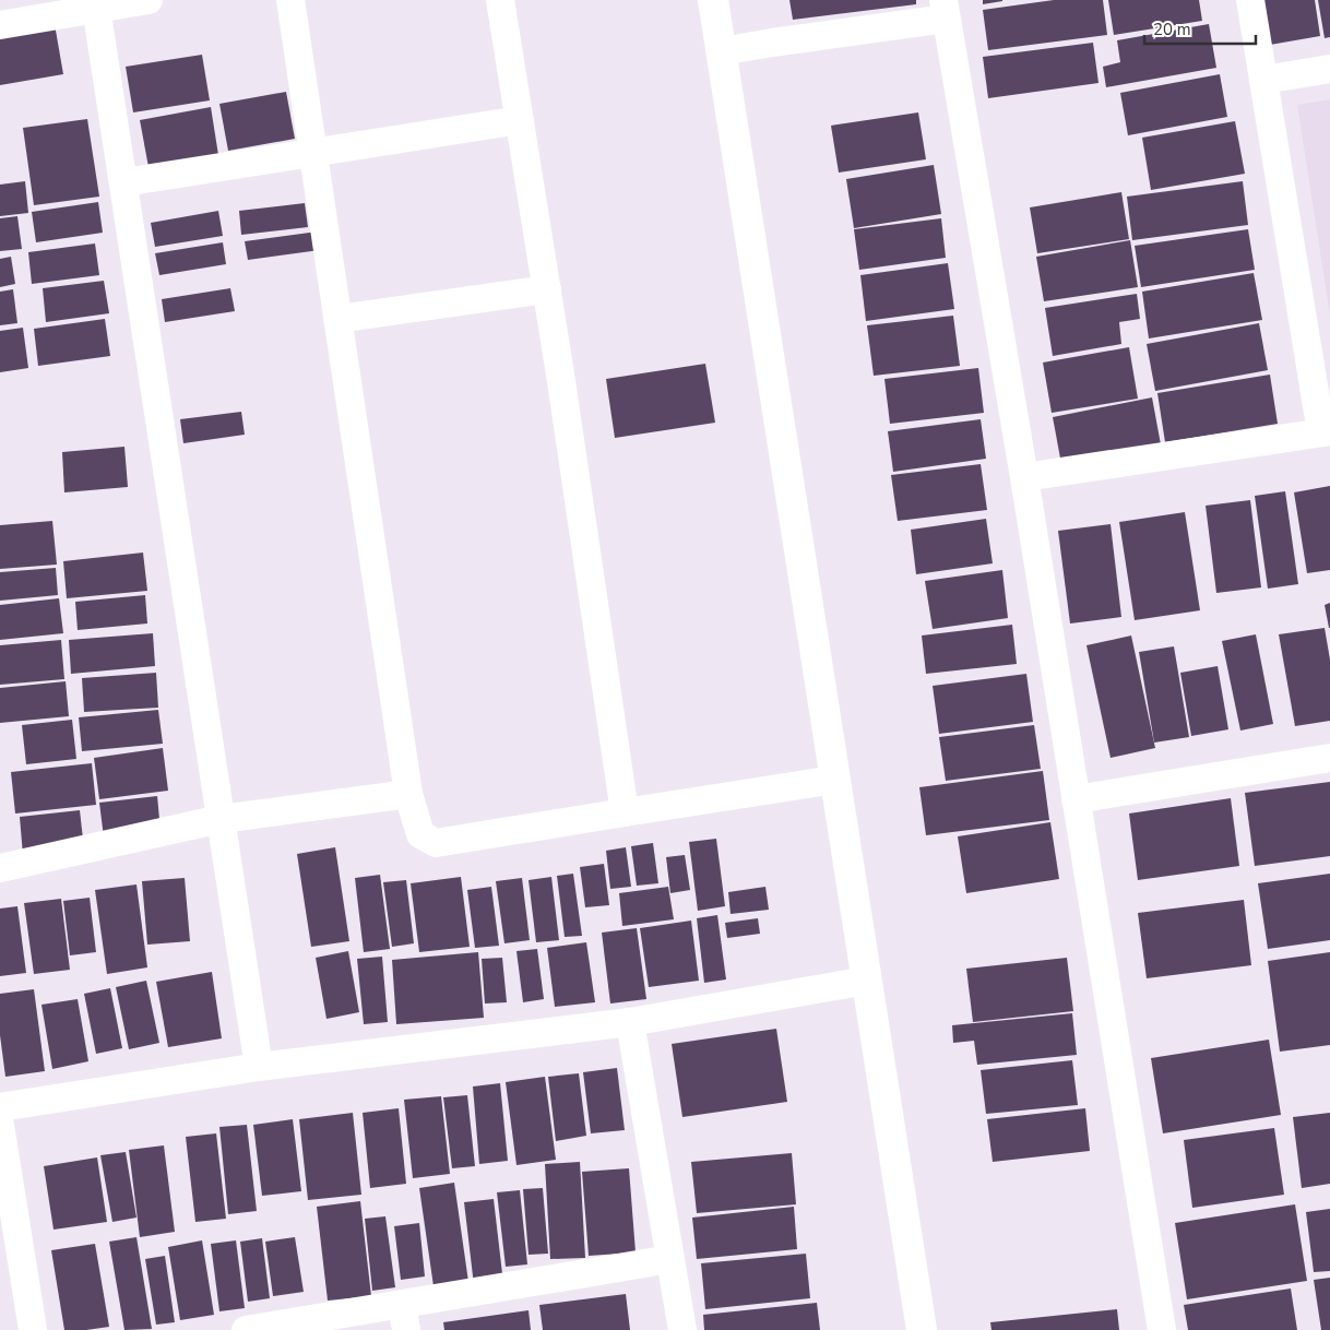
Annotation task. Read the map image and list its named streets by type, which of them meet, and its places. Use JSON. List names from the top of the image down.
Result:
{
  "scale_bar": "20 m"
}
